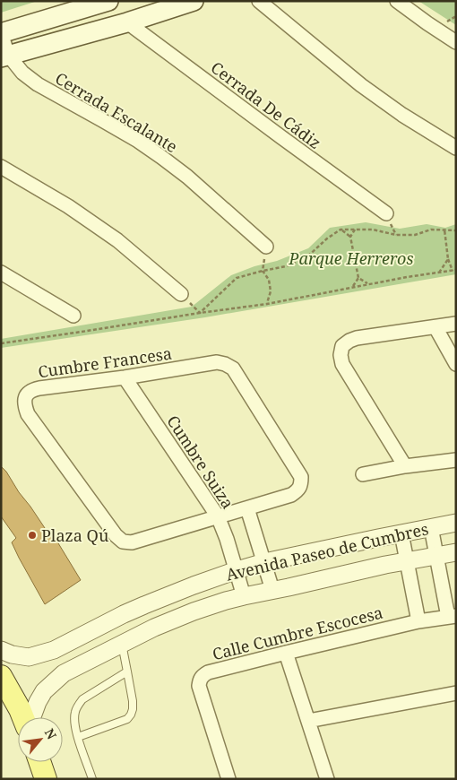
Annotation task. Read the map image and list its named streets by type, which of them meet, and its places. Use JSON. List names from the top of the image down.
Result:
{
  "streets": {
    "street": [
      "Cerrada De Cádiz",
      "Cerrada Escalante",
      "Cumbre Francesa",
      "Cumbre Suiza",
      "Avenida Paseo de Cumbres",
      "Calle Cumbre Escocesa"
    ]
  },
  "crossings": [
    ["Cumbre Francesa", "Cumbre Suiza"],
    ["Cumbre Suiza", "Avenida Paseo de Cumbres"]
  ],
  "parks": ["Parque Herreros"],
  "places": ["Plaza Qú"],
  "north": "top right"
}
